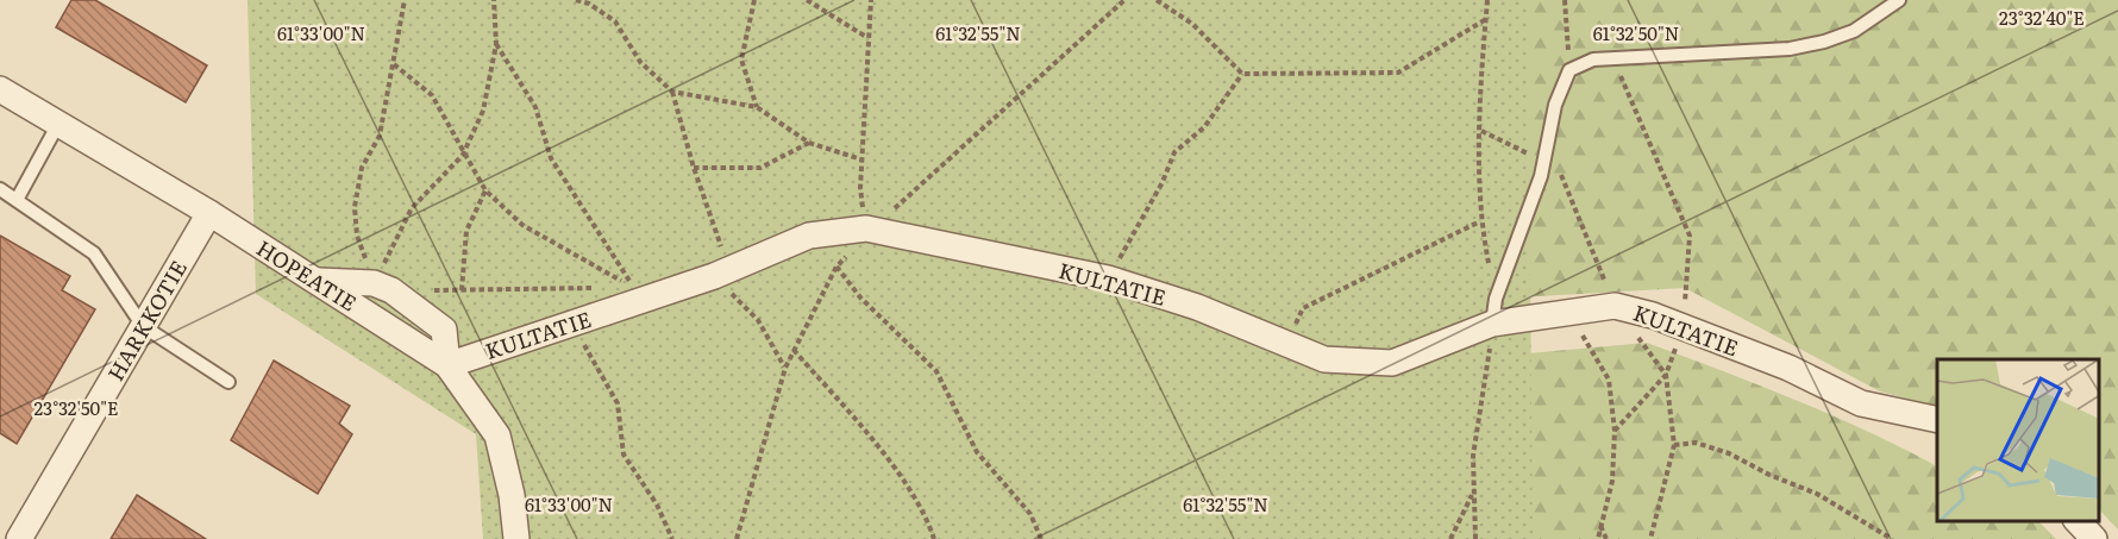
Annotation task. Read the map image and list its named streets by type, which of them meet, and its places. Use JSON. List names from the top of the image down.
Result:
{
  "streets": {
    "street": ["HOPEATIE", "KULTATIE", "HARKKOTIE"]
  },
  "crossings": [
    ["HOPEATIE", "KULTATIE"],
    ["HOPEATIE", "HARKKOTIE"]
  ],
  "coordinates": [
    "23°32'40\"E",
    "61°32'55\"N",
    "61°32'50\"N",
    "61°33'00\"N",
    "23°32'50\"E"
  ]
}
